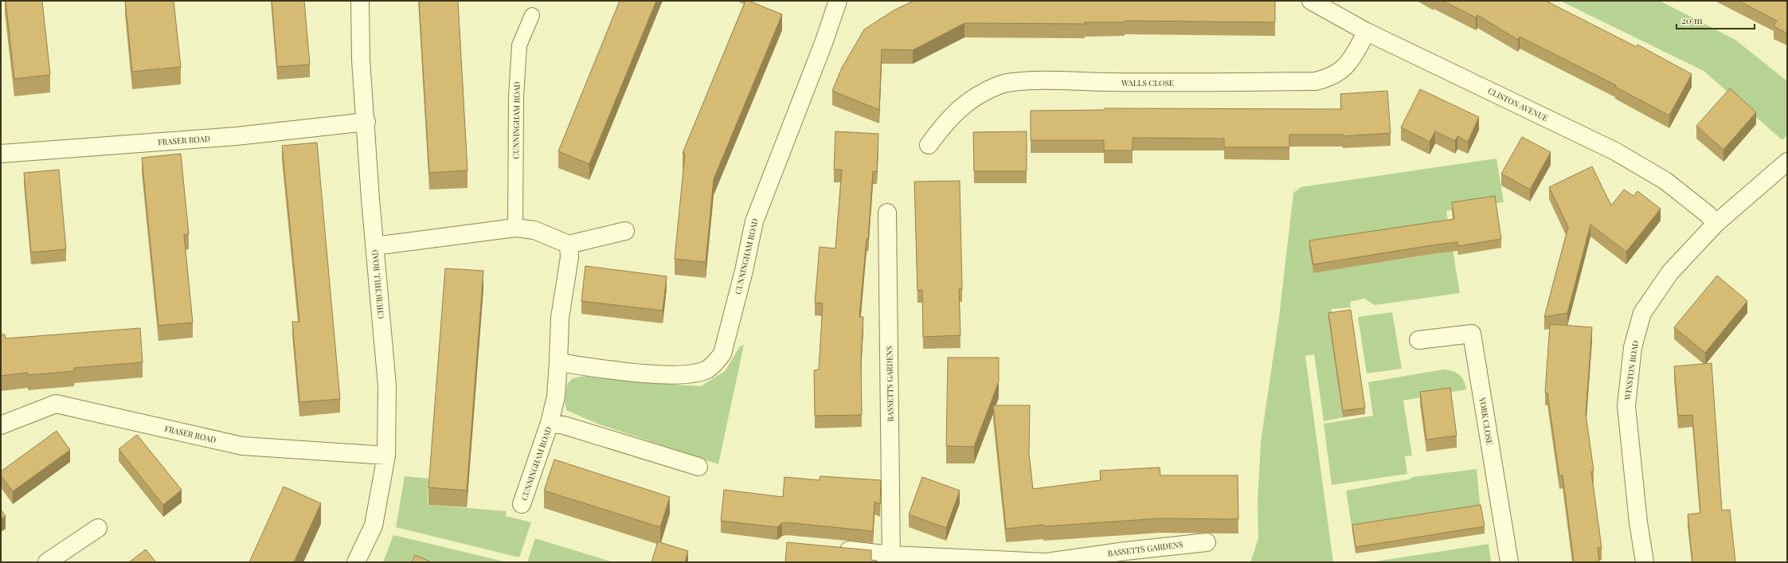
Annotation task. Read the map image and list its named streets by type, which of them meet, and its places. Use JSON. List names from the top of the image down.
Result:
{
  "streets": {
    "street": [
      "WALLS CLOSE",
      "CLISTON AVENUE",
      "CUNNINGHAM ROAD",
      "FRASER ROAD",
      "CHURCHILL ROAD",
      "WINSTON ROAD",
      "BASSETTS GARDENS",
      "YORK CLOSE"
    ]
  },
  "crossings": [
    ["WALLS CLOSE", "CLISTON AVENUE"],
    ["CLISTON AVENUE", "WINSTON ROAD"],
    ["FRASER ROAD", "CHURCHILL ROAD"]
  ],
  "scale_bar": "20 m"
}
